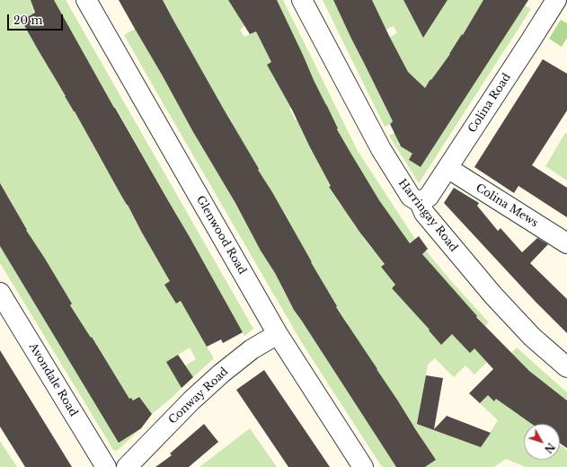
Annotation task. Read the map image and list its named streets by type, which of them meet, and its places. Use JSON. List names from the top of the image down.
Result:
{
  "streets": {
    "street": [
      "Colina Road",
      "Colina Mews",
      "Harringay Road",
      "Glenwood Road",
      "Avondale Road",
      "Conway Road"
    ]
  },
  "crossings": [
    ["Colina Road", "Colina Mews"],
    ["Colina Road", "Harringay Road"],
    ["Glenwood Road", "Conway Road"]
  ],
  "scale_bar": "20 m",
  "north": "bottom right"
}
